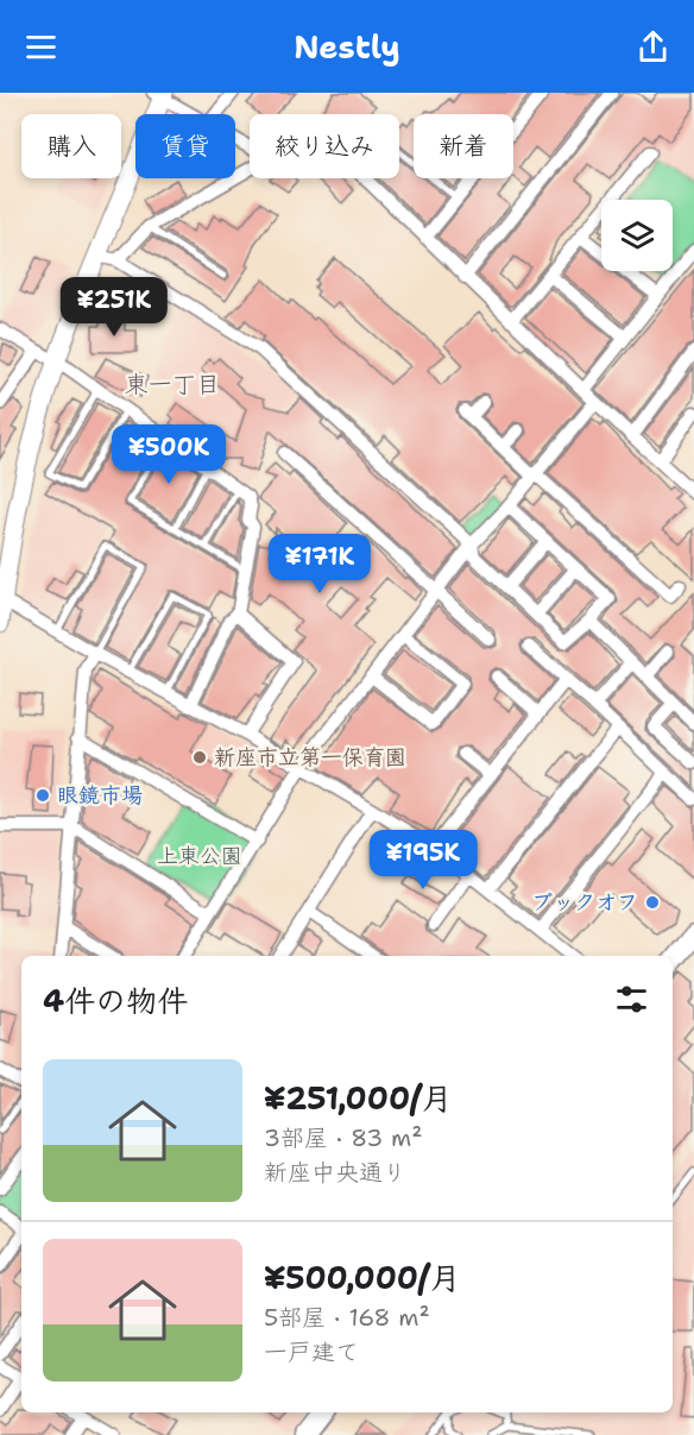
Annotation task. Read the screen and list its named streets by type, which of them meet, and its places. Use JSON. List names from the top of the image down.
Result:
{
  "districts": ["東一丁目"],
  "parks": ["上東公園"],
  "places": ["新座市立第一保育園", "眼鏡市場", "ブックオフ"],
  "page": {
    "header": "Nestly",
    "chip": [
      "購入",
      "賃貸",
      "絞り込み",
      "新着"
    ],
    "price": [
      "¥251K",
      "¥500K",
      "¥171K",
      "¥195K"
    ],
    "heading": "4件の物件",
    "list": [
      {
        "name": "¥251,000/月",
        "note": "3部屋 · 83 m² · 新座中央通り"
      },
      {
        "name": "¥500,000/月",
        "note": "5部屋 · 168 m² · 一戸建て"
      }
    ]
  }
}
